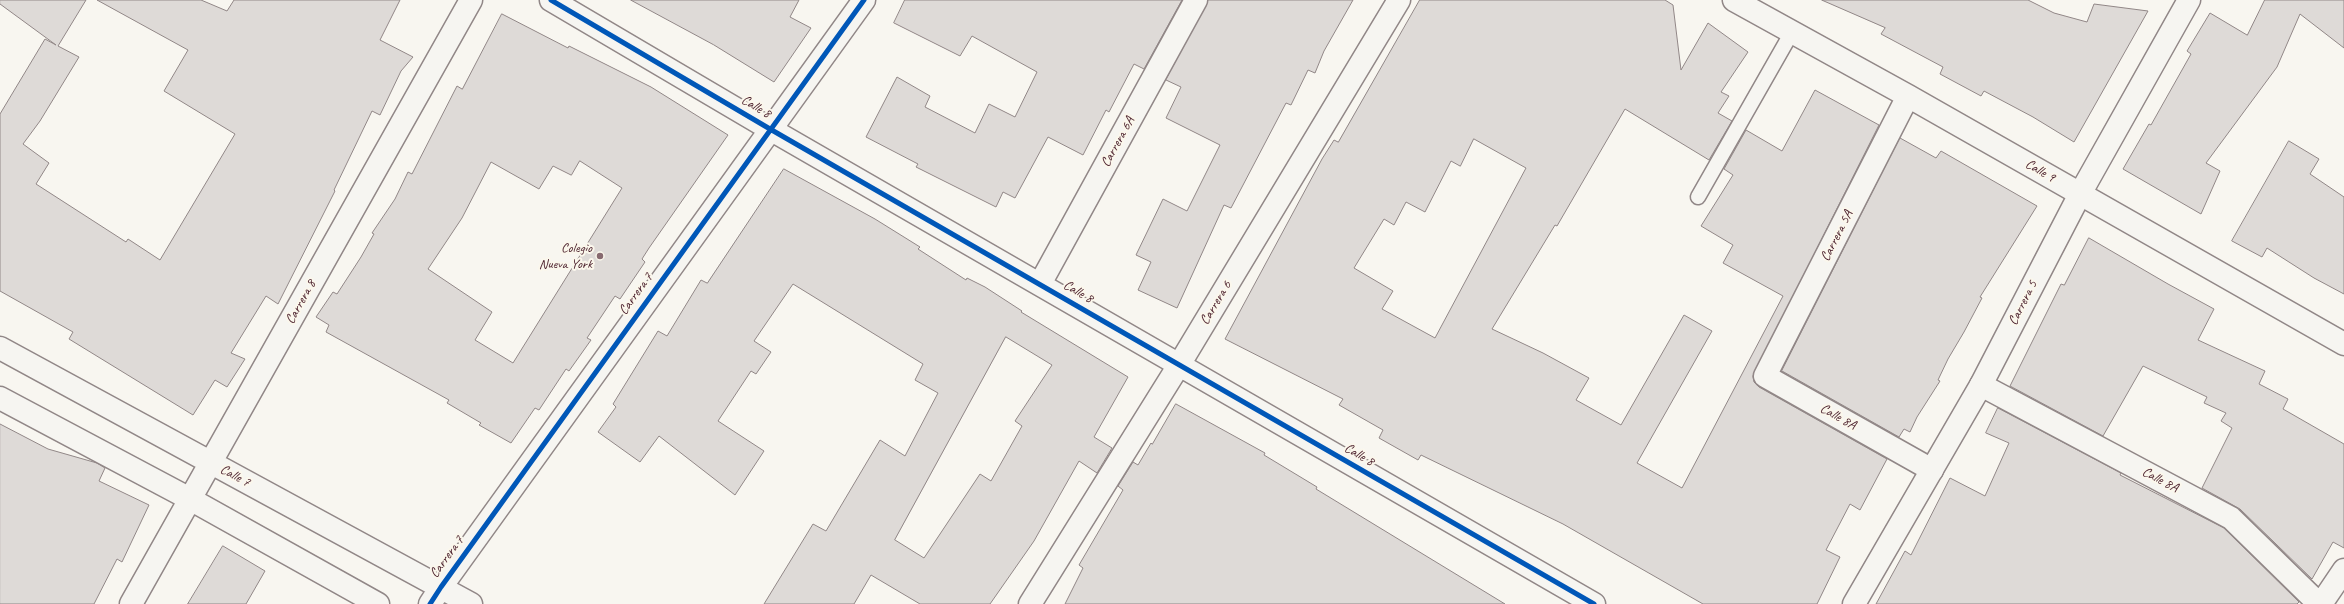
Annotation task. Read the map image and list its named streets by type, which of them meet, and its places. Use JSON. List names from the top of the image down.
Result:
{
  "streets": {
    "street": [
      "Calle 8",
      "Carrera 6A",
      "Calle 9",
      "Carrera 5A",
      "Carrera 7",
      "Carrera 8",
      "Carrera 6",
      "Carrera 5",
      "Calle 8A",
      "Calle 7"
    ]
  },
  "crossings": [
    ["Calle 8", "Carrera 6A"],
    ["Calle 8", "Carrera 7"],
    ["Calle 8", "Carrera 6"],
    ["Calle 9", "Carrera 5A"],
    ["Calle 9", "Carrera 5"],
    ["Carrera 5A", "Calle 8A"],
    ["Carrera 7", "Calle 7"],
    ["Carrera 8", "Calle 7"],
    ["Carrera 5", "Calle 8A"]
  ],
  "places": ["Colegio Nueva York"]
}
